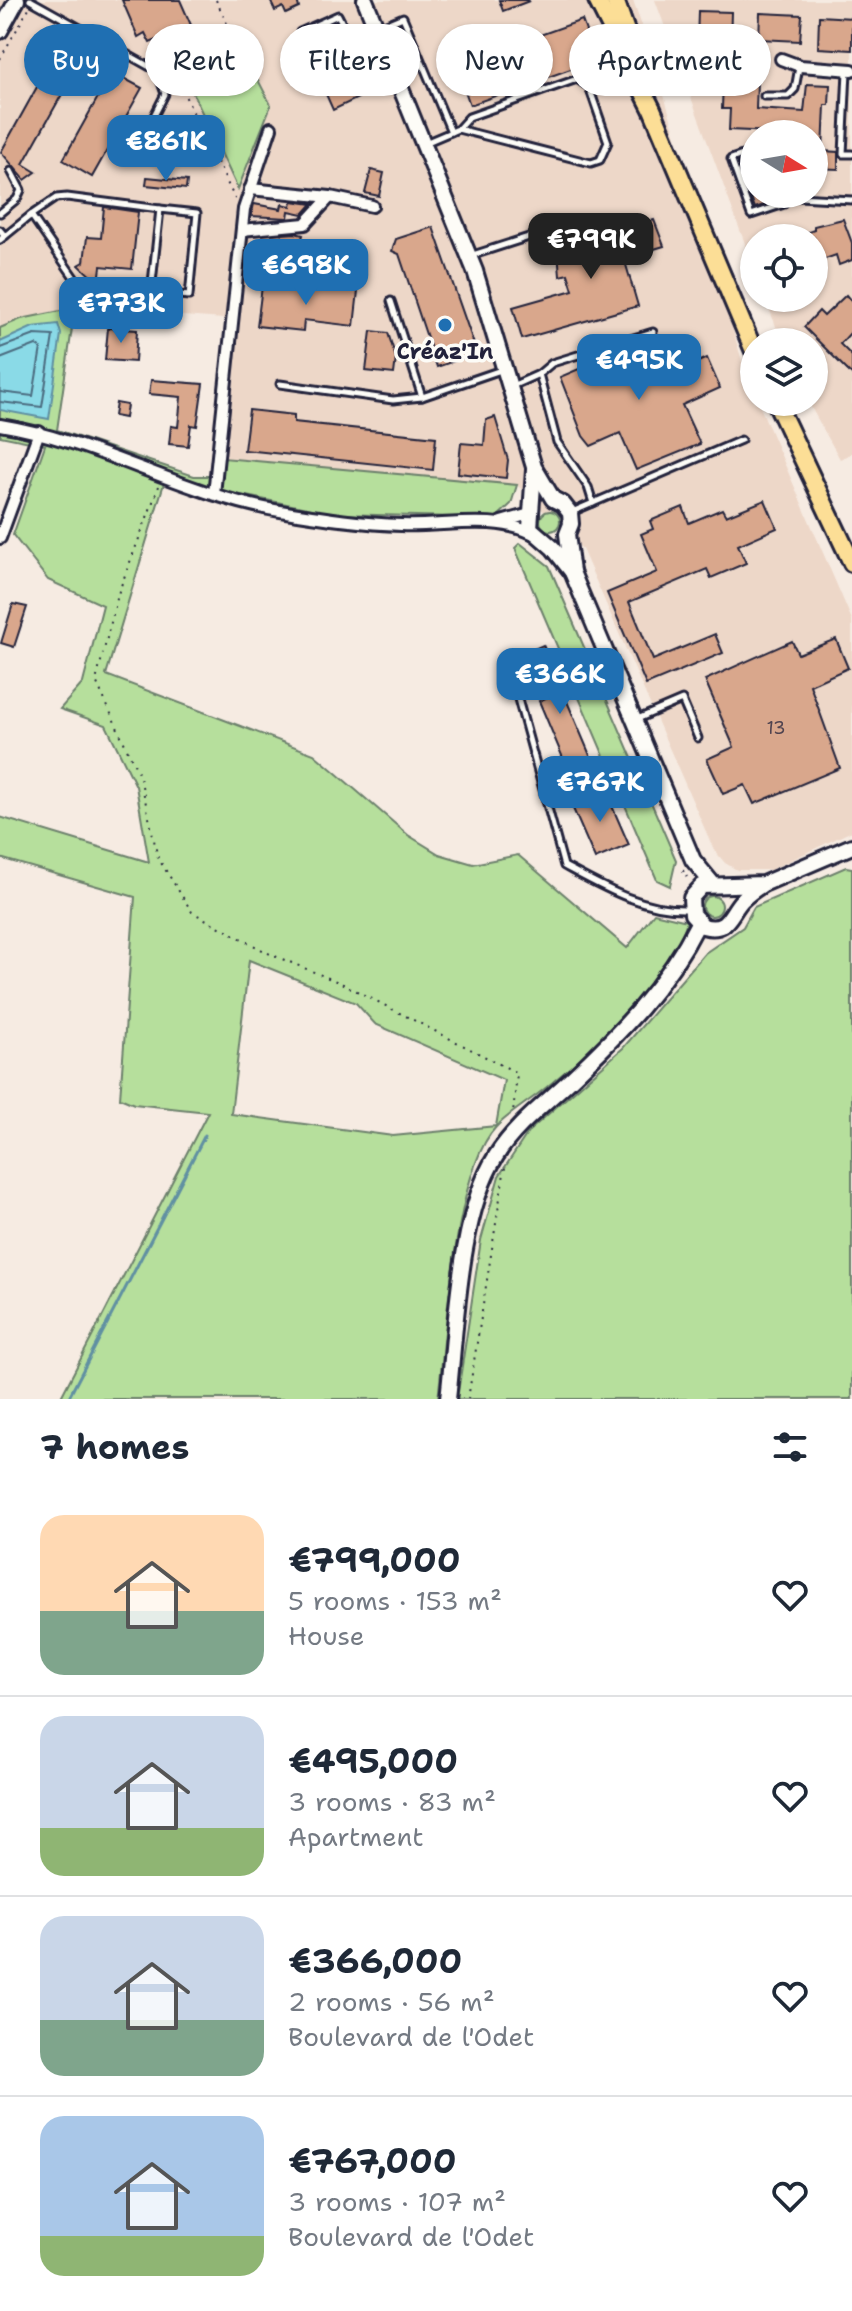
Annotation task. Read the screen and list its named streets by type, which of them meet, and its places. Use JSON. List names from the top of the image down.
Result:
{
  "places": ["Créaz'In"],
  "house_numbers": ["13"],
  "north": "right",
  "page": {
    "chip": [
      "Buy",
      "Rent",
      "Filters",
      "New",
      "Apartment"
    ],
    "price": [
      "€861K",
      "€799K",
      "€698K",
      "€773K",
      "€495K",
      "€366K",
      "€767K"
    ],
    "heading": "7 homes",
    "list": [
      {
        "name": "€799,000",
        "note": "5 rooms · 153 m² · House"
      },
      {
        "name": "€495,000",
        "note": "3 rooms · 83 m² · Apartment"
      },
      {
        "name": "€366,000",
        "note": "2 rooms · 56 m² · Boulevard de l'Odet"
      },
      {
        "name": "€767,000",
        "note": "3 rooms · 107 m² · Boulevard de l'Odet"
      }
    ]
  }
}
